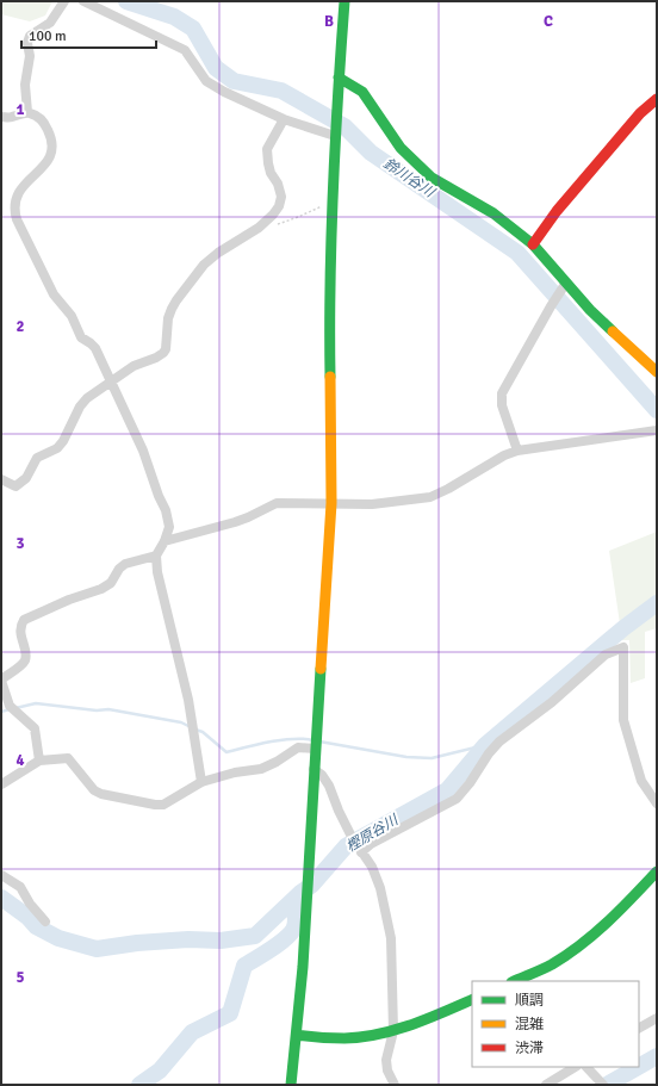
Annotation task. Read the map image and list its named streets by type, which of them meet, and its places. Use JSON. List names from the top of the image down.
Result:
{
  "water": ["鈴川谷川", "樫原谷川"],
  "legend": ["順調", "混雑", "渋滞"],
  "scale_bar": "100 m",
  "grid": {
    "columns": ["B", "C"],
    "rows": [
      "1",
      "2",
      "3",
      "4",
      "5"
    ]
  }
}
